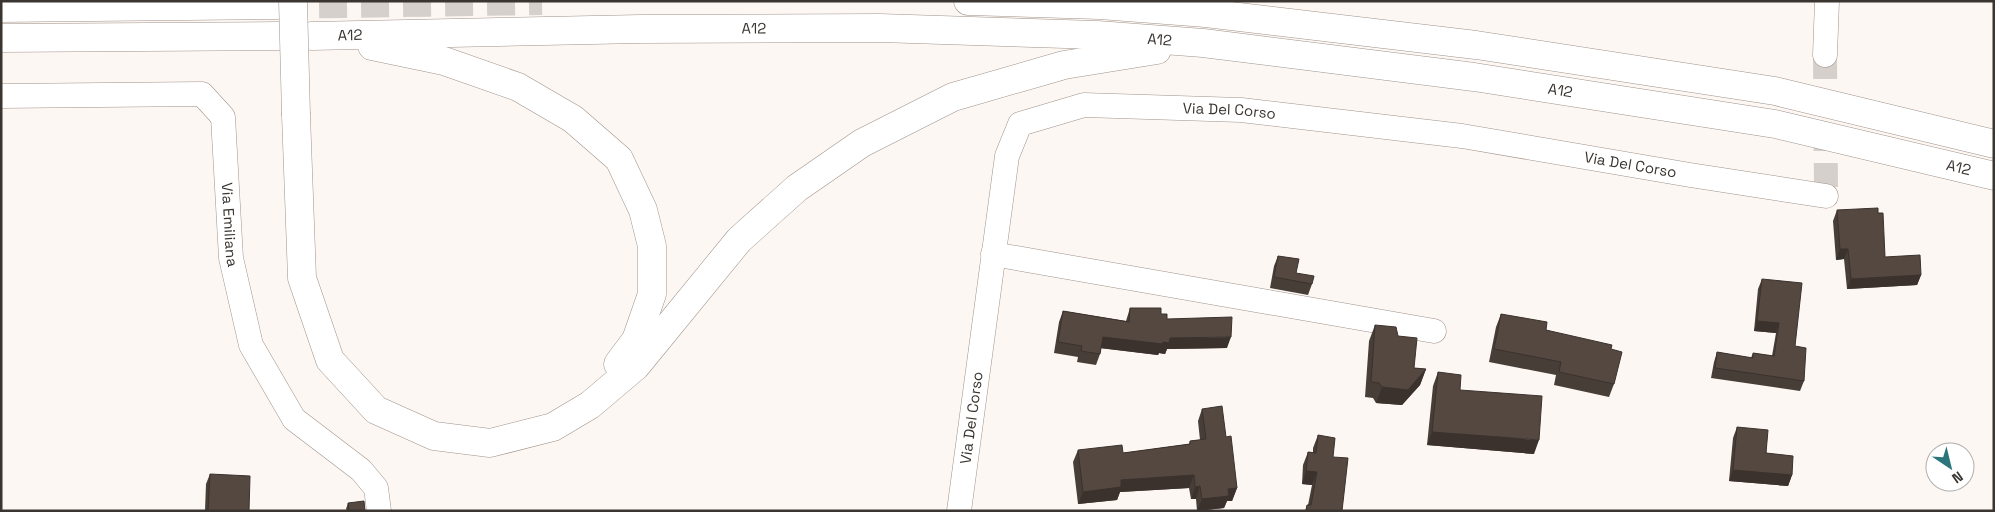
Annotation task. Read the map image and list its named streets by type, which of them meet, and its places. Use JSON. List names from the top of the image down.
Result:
{
  "streets": {
    "highway": ["A12"],
    "street": ["Via Del Corso", "Via Emiliana"]
  },
  "north": "bottom right"
}
